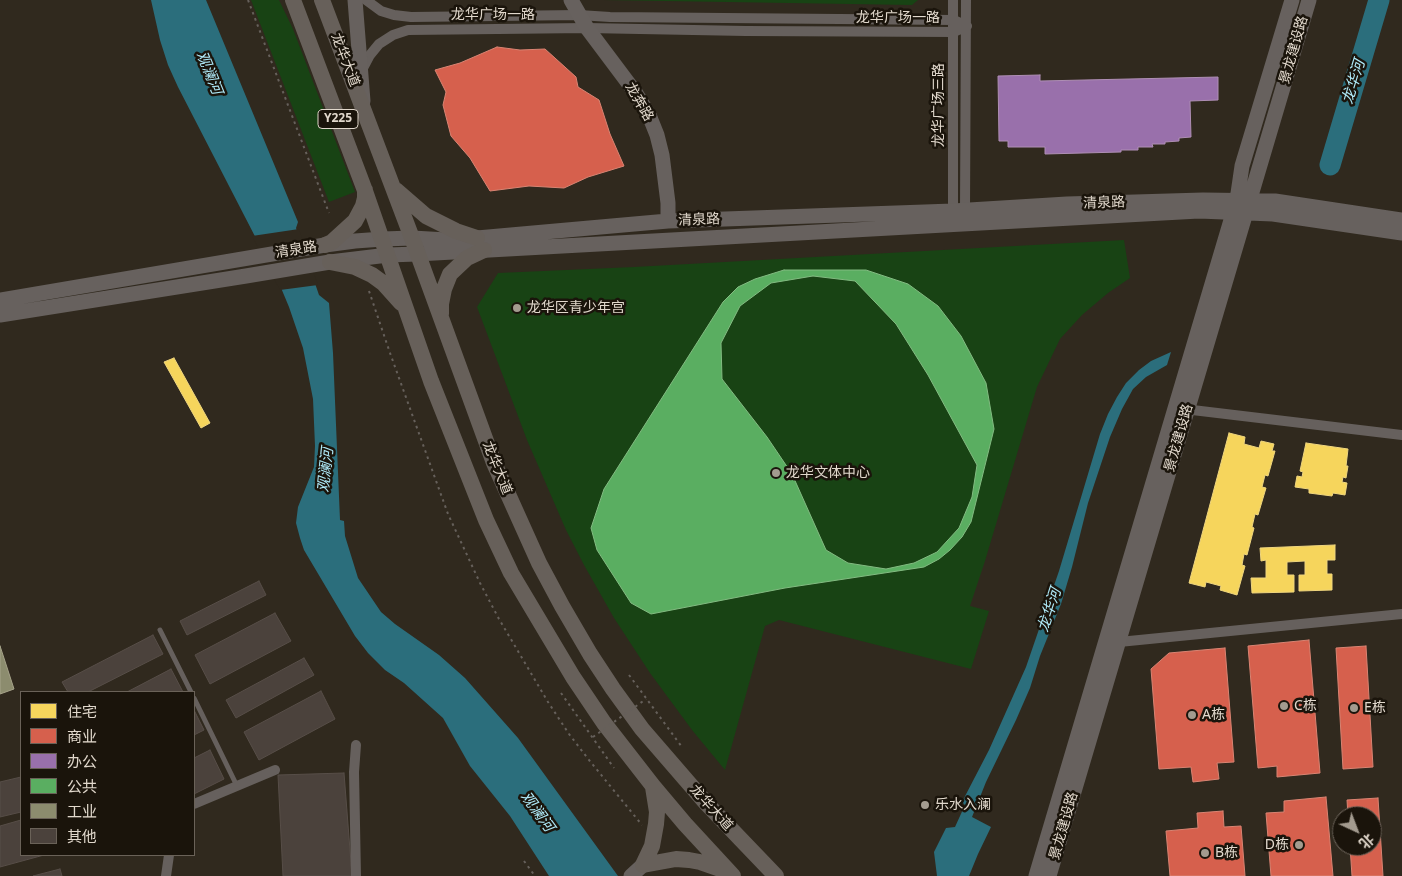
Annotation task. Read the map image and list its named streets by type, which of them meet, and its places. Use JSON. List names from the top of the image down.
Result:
{
  "streets": {
    "main road": [
      "景龙建设路",
      "龙华大道",
      "龙奔路",
      "Y225",
      "清泉路"
    ],
    "street": ["龙华广场一路", "龙华广场三路"]
  },
  "crossings": [
    ["龙华广场一路", "龙奔路"],
    ["龙华广场一路", "龙华广场三路"],
    ["景龙建设路", "清泉路"],
    ["龙华大道", "清泉路"],
    ["龙奔路", "清泉路"],
    ["龙华广场三路", "清泉路"]
  ],
  "water": ["观澜河", "龙华河"],
  "places": [
    "龙华区青少年宫",
    "龙华文体中心",
    "C栋",
    "E栋",
    "A栋",
    "乐水入澜",
    "D栋",
    "B栋"
  ],
  "legend": [
    "住宅",
    "商业",
    "办公",
    "公共",
    "工业",
    "其他"
  ],
  "north": "bottom right"
}
